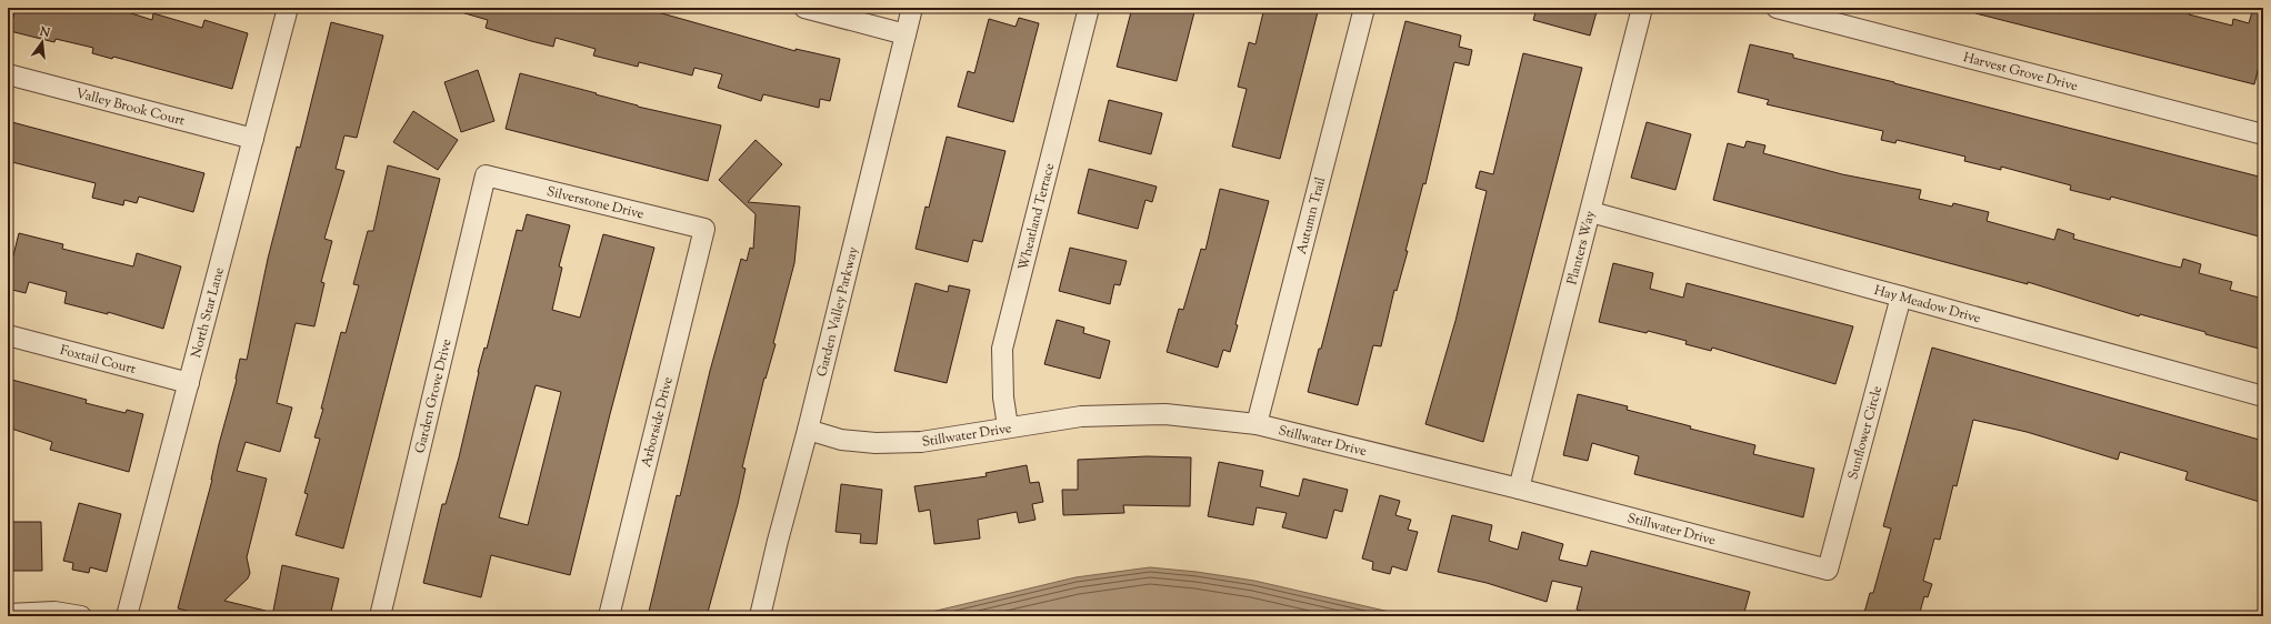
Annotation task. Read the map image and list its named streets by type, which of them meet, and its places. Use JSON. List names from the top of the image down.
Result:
{
  "streets": {
    "street": [
      "Harvest Grove Drive",
      "Valley Brook Court",
      "Silverstone Drive",
      "Autumn Trail",
      "Wheatland Terrace",
      "Planters Way",
      "Hay Meadow Drive",
      "North Star Lane",
      "Garden Valley Parkway",
      "Foxtail Court",
      "Garden Grove Drive",
      "Arborside Drive",
      "Sunflower Circle",
      "Stillwater Drive"
    ]
  },
  "crossings": [
    ["Valley Brook Court", "North Star Lane"],
    ["Silverstone Drive", "Garden Grove Drive"],
    ["Silverstone Drive", "Arborside Drive"],
    ["Autumn Trail", "Stillwater Drive"],
    ["Wheatland Terrace", "Stillwater Drive"],
    ["Planters Way", "Hay Meadow Drive"],
    ["Planters Way", "Stillwater Drive"],
    ["Hay Meadow Drive", "Sunflower Circle"],
    ["North Star Lane", "Foxtail Court"],
    ["Garden Valley Parkway", "Stillwater Drive"],
    ["Sunflower Circle", "Stillwater Drive"]
  ],
  "north": "top"
}
